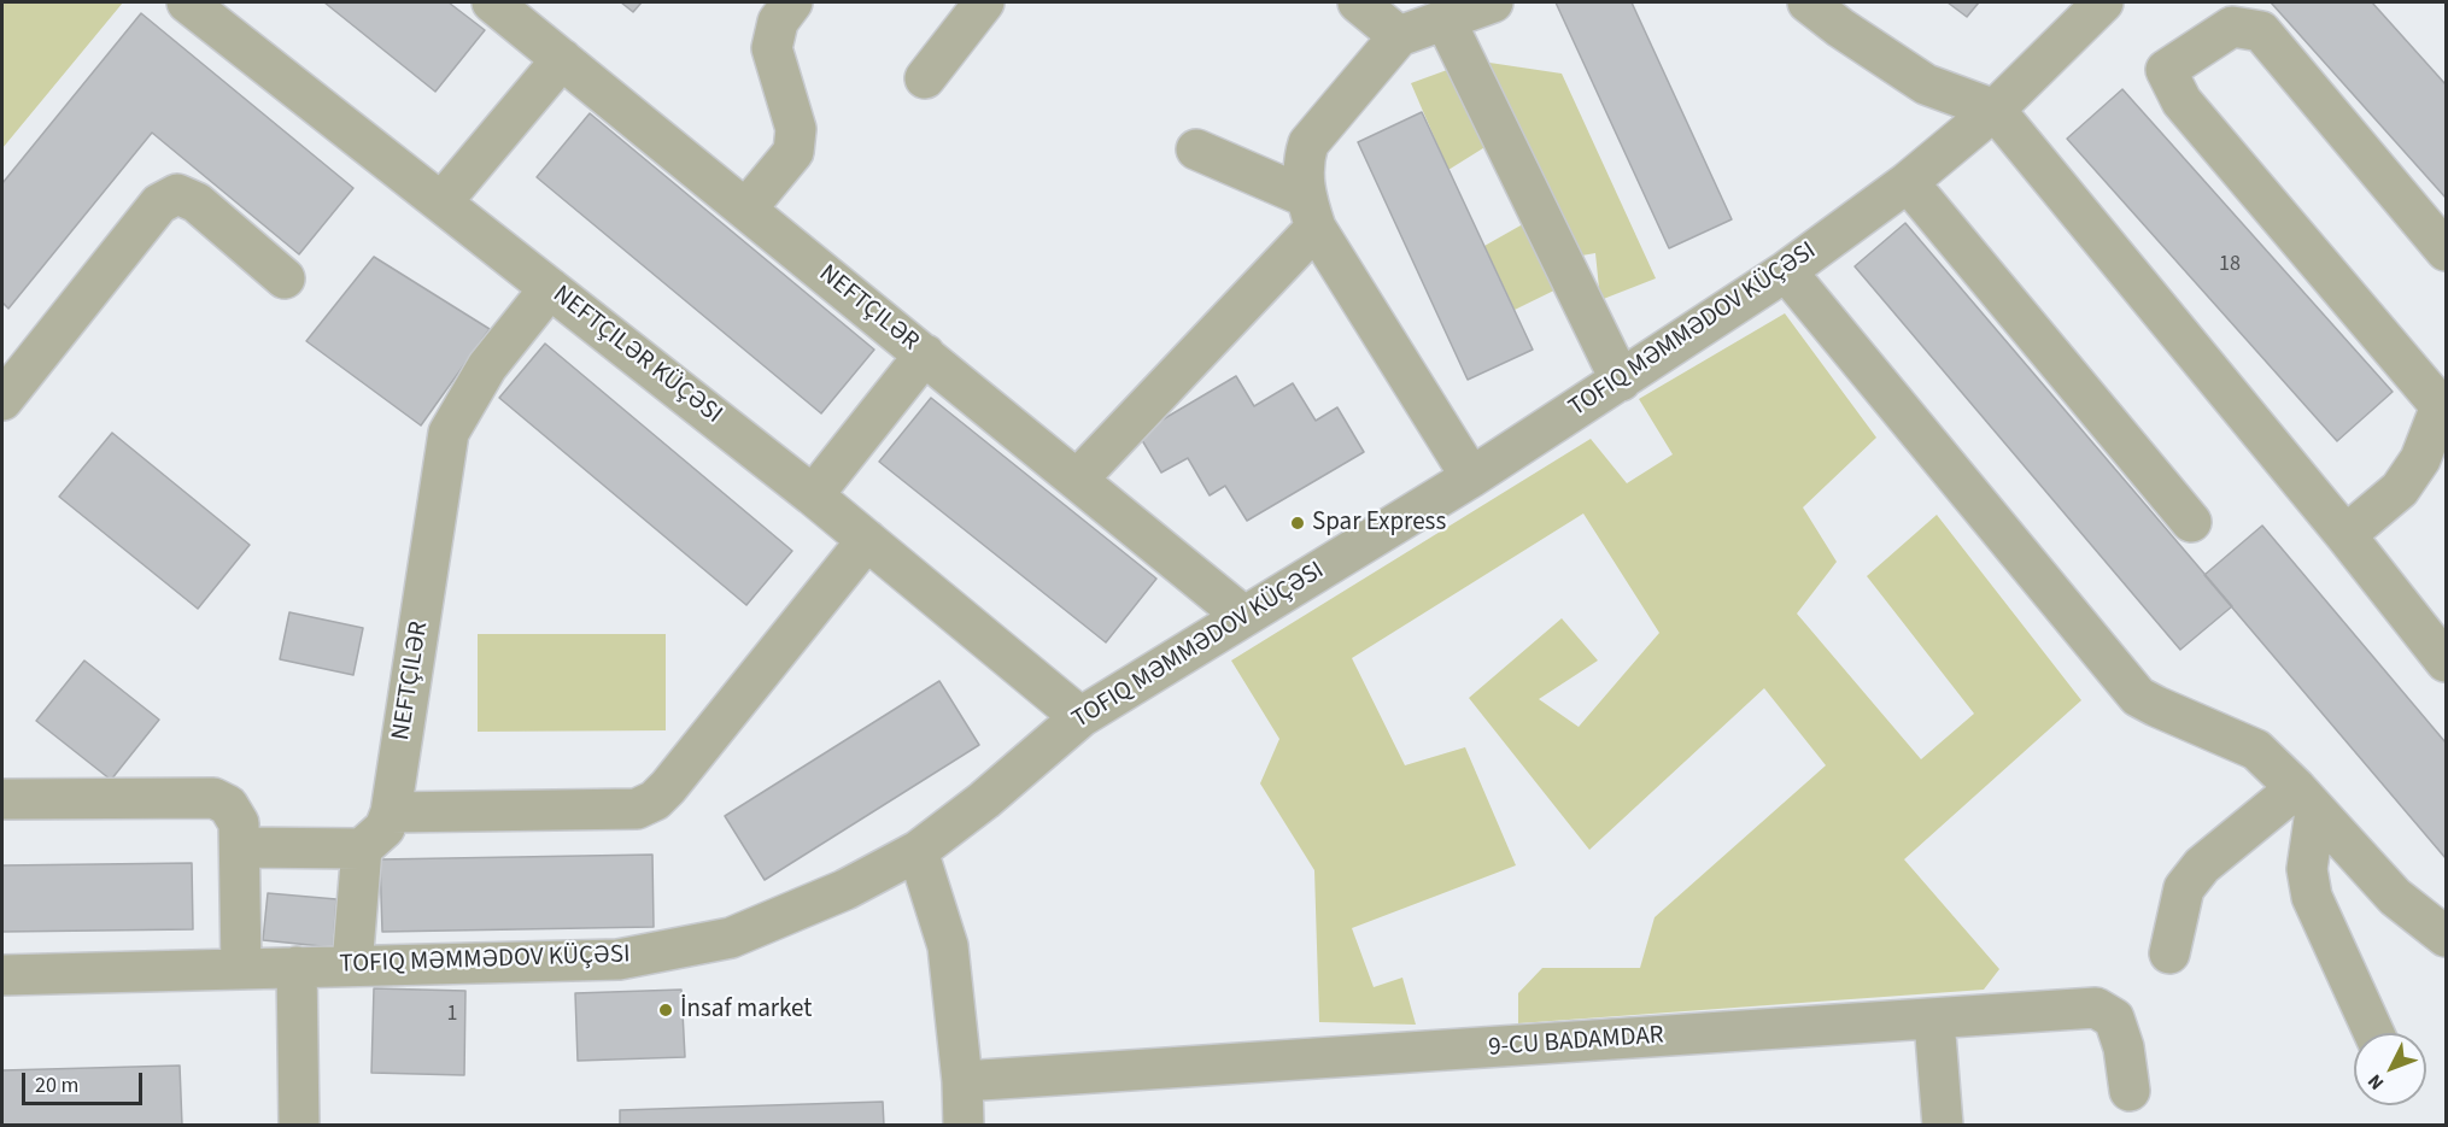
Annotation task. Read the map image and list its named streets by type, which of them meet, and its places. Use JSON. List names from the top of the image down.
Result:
{
  "streets": {
    "street": [
      "NEFTÇILƏR",
      "TOFIQ MƏMMƏDOV KÜÇƏSI",
      "NEFTÇILƏR KÜÇƏSI",
      "9-CU BADAMDAR"
    ]
  },
  "crossings": [
    ["NEFTÇILƏR", "TOFIQ MƏMMƏDOV KÜÇƏSI"],
    ["NEFTÇILƏR", "NEFTÇILƏR KÜÇƏSI"],
    ["TOFIQ MƏMMƏDOV KÜÇƏSI", "NEFTÇILƏR KÜÇƏSI"]
  ],
  "places": ["Spar Express", "İnsaf market"],
  "house_numbers": ["18", "1"],
  "scale_bar": "20 m",
  "north": "bottom left"
}
